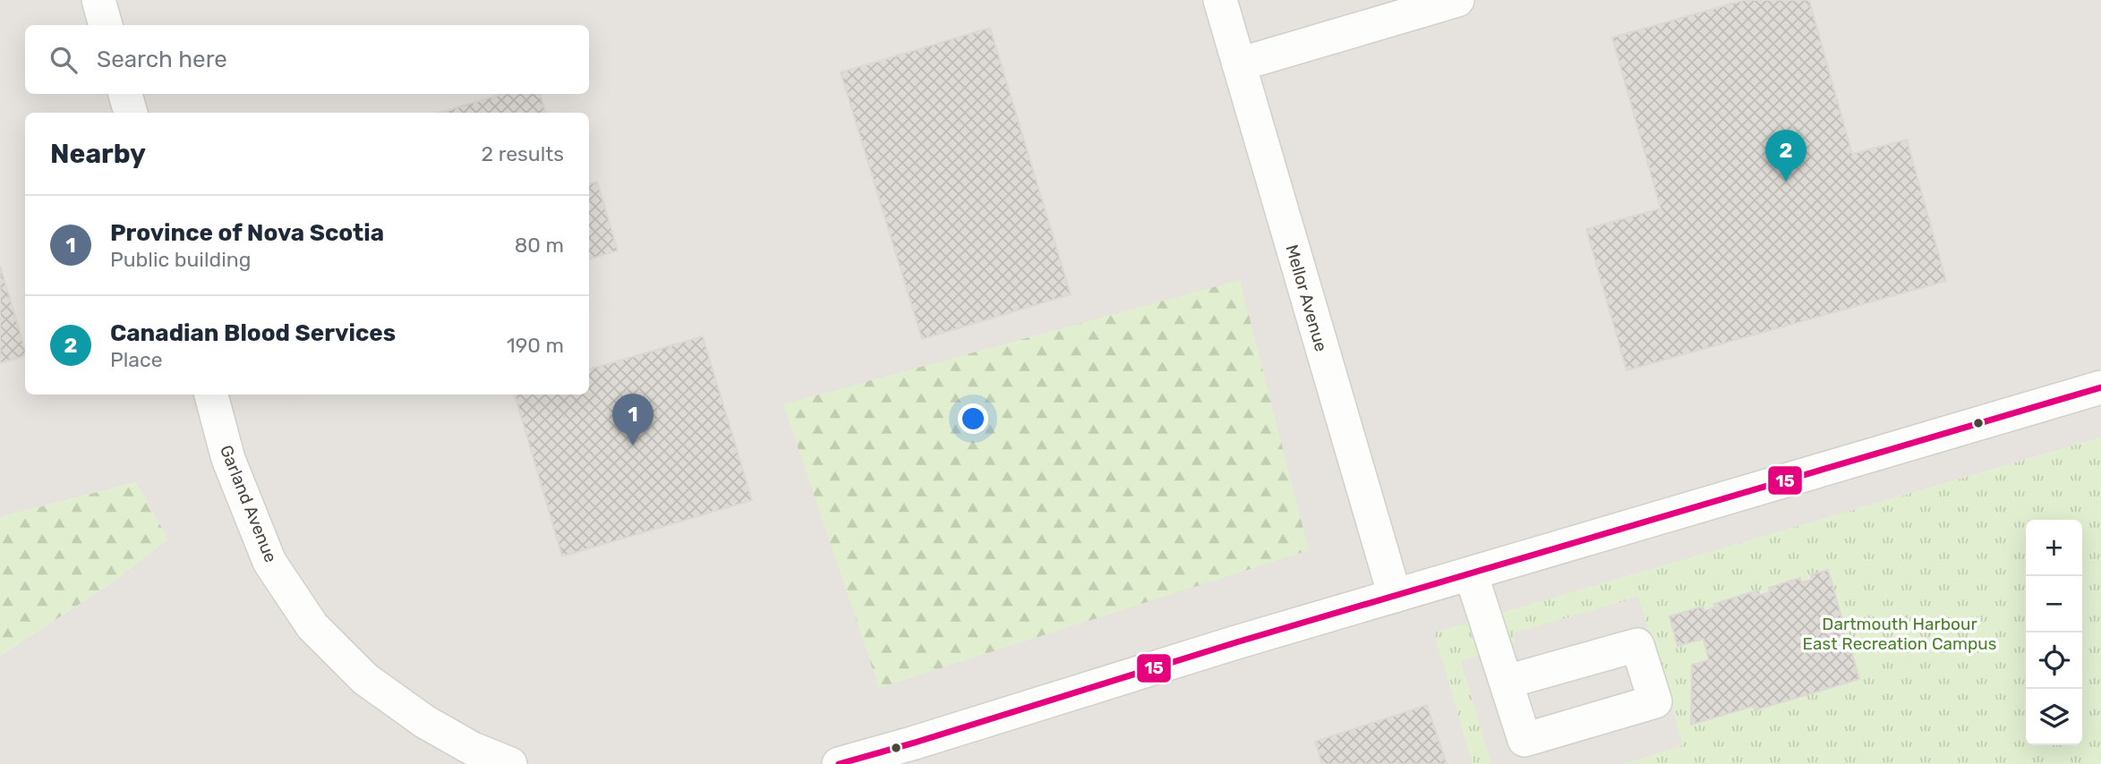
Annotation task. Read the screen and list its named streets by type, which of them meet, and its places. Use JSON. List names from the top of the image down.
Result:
{
  "streets": {
    "street": ["Mellor Avenue", "Garland Avenue"]
  },
  "parks": ["Dartmouth Harbour East Recreation Campus"],
  "lines": ["transit line 15"],
  "page": {
    "search": "Search here",
    "heading": ["Nearby", "2 results"],
    "pins": ["2", "1"],
    "list": [
      {
        "mark": "1",
        "name": "Province of Nova Scotia",
        "note": "Public building",
        "value": "80 m"
      },
      {
        "mark": "2",
        "name": "Canadian Blood Services",
        "note": "Place",
        "value": "190 m"
      }
    ],
    "map_buttons": ["+", "−"]
  }
}
